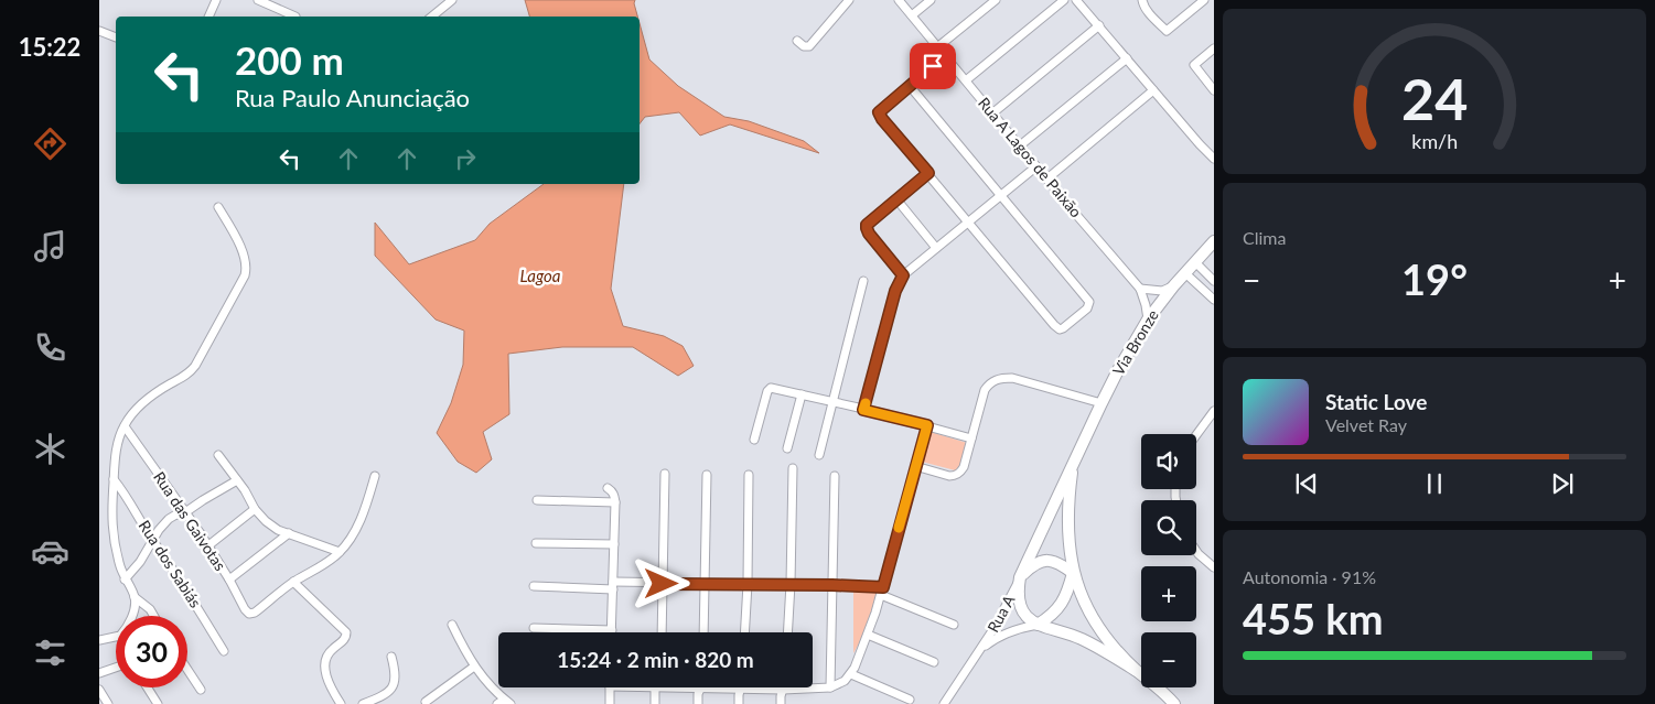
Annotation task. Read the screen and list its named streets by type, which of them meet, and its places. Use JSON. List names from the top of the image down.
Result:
{
  "streets": {
    "main road": ["Via Bronze"],
    "street": [
      "Rua A Lagos de Paixão",
      "Rua das Gaivotas",
      "Rua dos Sabiás",
      "Rua A"
    ]
  },
  "crossings": [
    ["Rua A Lagos de Paixão", "Via Bronze"]
  ],
  "water": ["Lagoa"],
  "page": {
    "tabs": "15:22",
    "turn": ["200 m", "Rua Paulo Anunciação"],
    "tile": [
      "Clima",
      ["Autonomia · 91%", "455 km"]
    ],
    "heat": ["−", "19°", "+"],
    "song": ["Static Love", "Velvet Ray"],
    "map_buttons": ["+", "−"],
    "limit": "30",
    "trip": "15:24 · 2 min · 820 m",
    "gauge": ["24", "km/h"]
  }
}
